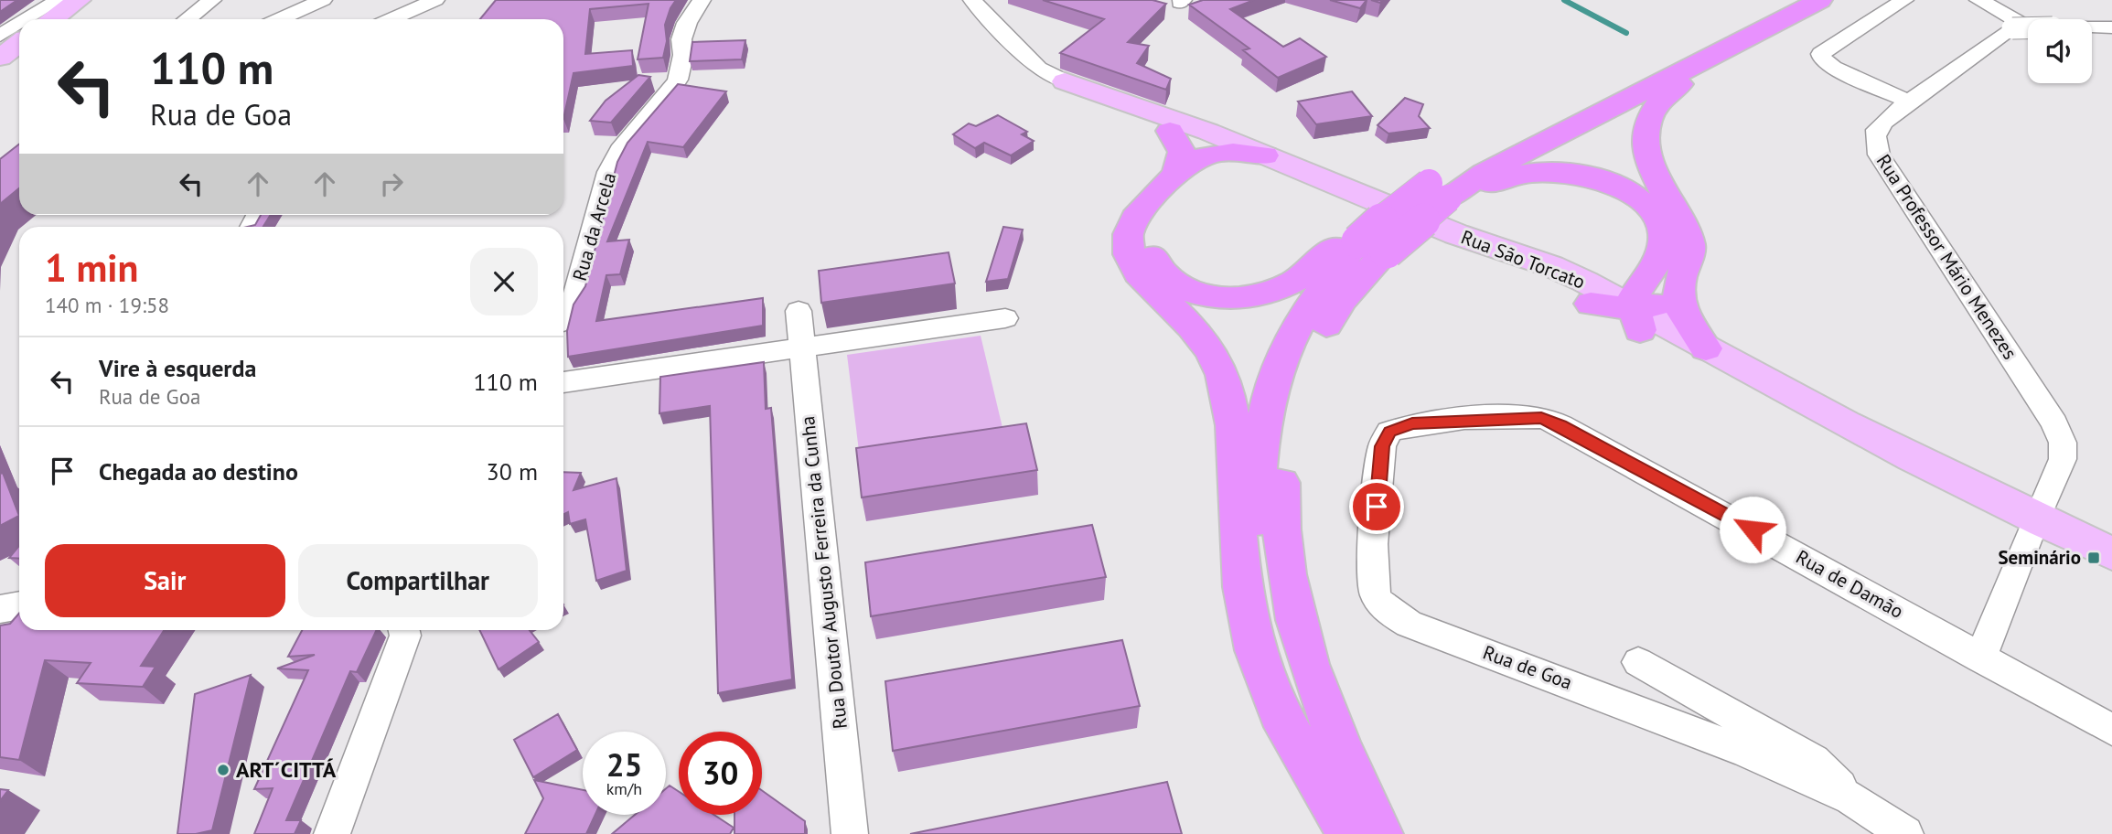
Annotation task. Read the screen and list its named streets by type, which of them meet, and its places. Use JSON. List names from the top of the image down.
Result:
{
  "streets": {
    "main road": ["Rua São Torcato"],
    "street": [
      "Rua da Arcela",
      "Rua Professor Mário Menezes",
      "Rua Doutor Augusto Ferreira da Cunha",
      "Rua de Damão",
      "Rua de Goa"
    ]
  },
  "crossings": [
    ["Rua Professor Mário Menezes", "Rua São Torcato"],
    ["Rua de Damão", "Rua de Goa"]
  ],
  "places": {
    "transit": ["Seminário"],
    "other": ["ART´CITTÁ"]
  },
  "page": {
    "turn": ["110 m", "Rua de Goa"],
    "heading": ["1 min", "140 m · 19:58"],
    "list": [
      {
        "name": "Vire à esquerda",
        "note": "Rua de Goa",
        "value": "110 m"
      },
      {
        "name": "Chegada ao destino",
        "value": "30 m"
      }
    ],
    "buttons": ["Sair", "Compartilhar"],
    "speed": "25 km/h",
    "limit": "30"
  }
}
